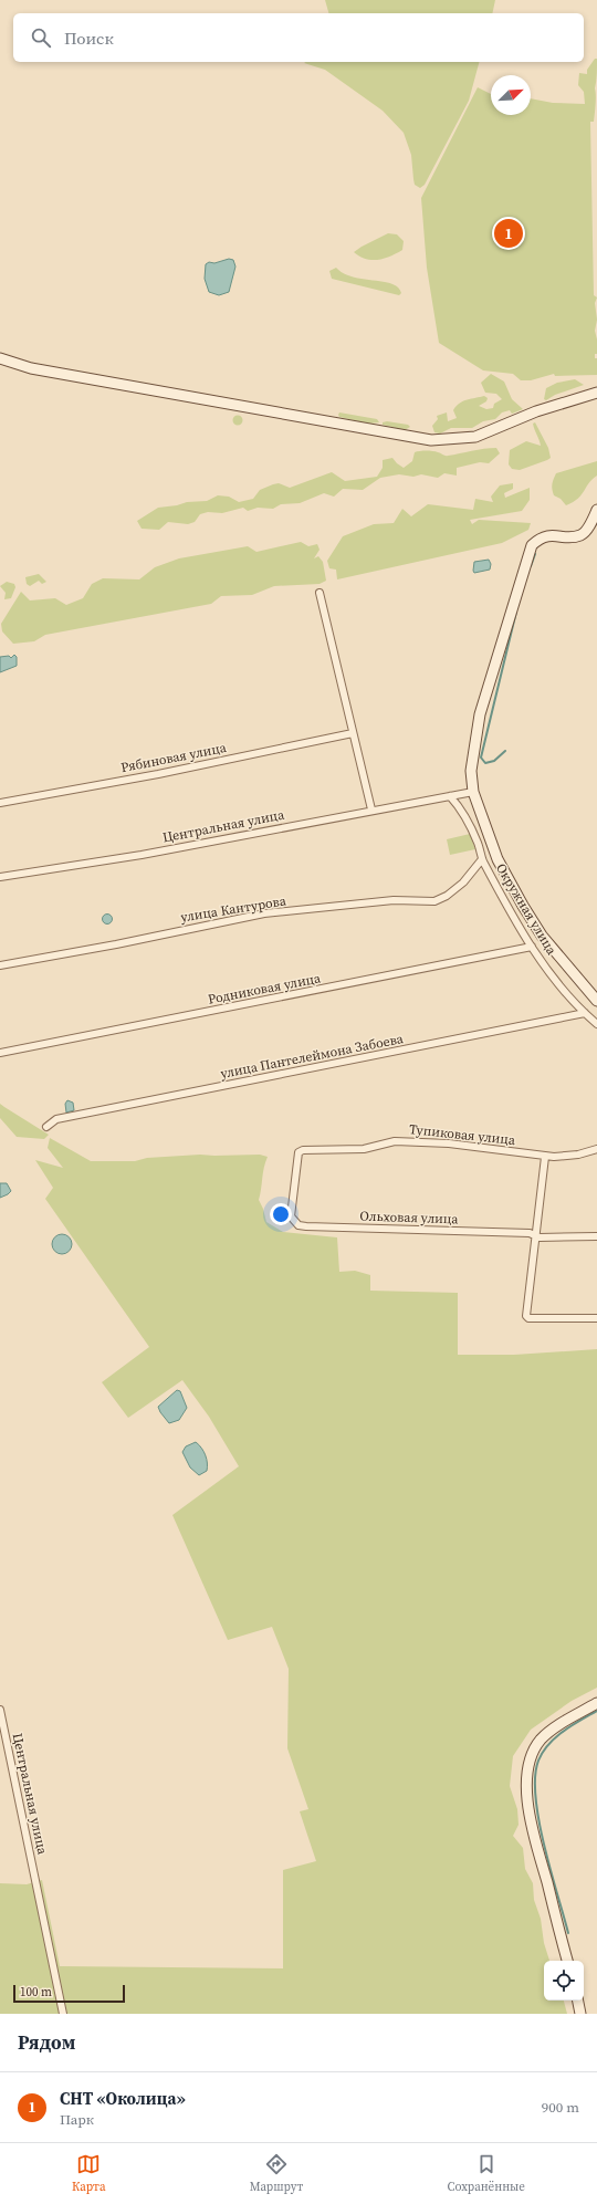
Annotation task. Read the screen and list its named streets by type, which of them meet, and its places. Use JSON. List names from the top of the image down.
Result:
{
  "streets": {
    "street": [
      "Рябиновая улица",
      "Центральная улица",
      "улица Кантурова",
      "Окружная улица",
      "Родниковая улица",
      "улица Пантелеймона Забоева",
      "Тупиковая улица",
      "Ольховая улица"
    ]
  },
  "crossings": [
    ["Центральная улица", "Окружная улица"],
    ["улица Кантурова", "Окружная улица"],
    ["Окружная улица", "Родниковая улица"],
    ["Окружная улица", "улица Пантелеймона Забоева"],
    ["Тупиковая улица", "Ольховая улица"]
  ],
  "scale_bar": "100 m",
  "north": "top right",
  "page": {
    "search": "Поиск",
    "pins": "1",
    "scale": "100 m",
    "heading": "Рядом",
    "list": [
      {
        "mark": "1",
        "name": "СНТ «Околица»",
        "note": "Парк",
        "value": "900 m"
      }
    ],
    "nav": ["Карта", "Маршрут", "Сохранённые"]
  }
}
